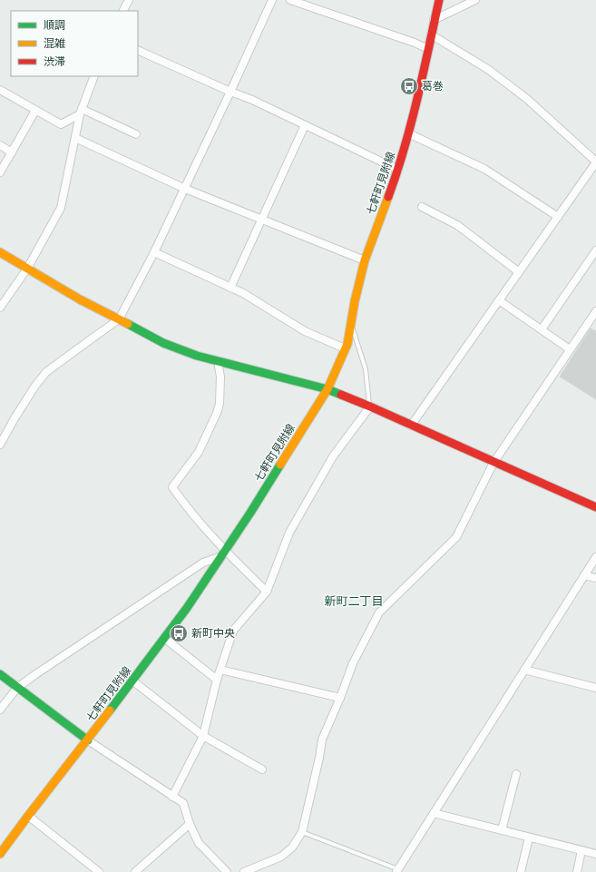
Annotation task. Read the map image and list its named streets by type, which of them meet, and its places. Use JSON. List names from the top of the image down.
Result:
{
  "streets": {
    "main road": ["七軒町見附線"]
  },
  "districts": ["新町二丁目"],
  "places": {
    "bus stop": ["葛巻", "新町中央"]
  },
  "legend": ["順調", "混雑", "渋滞"]
}
